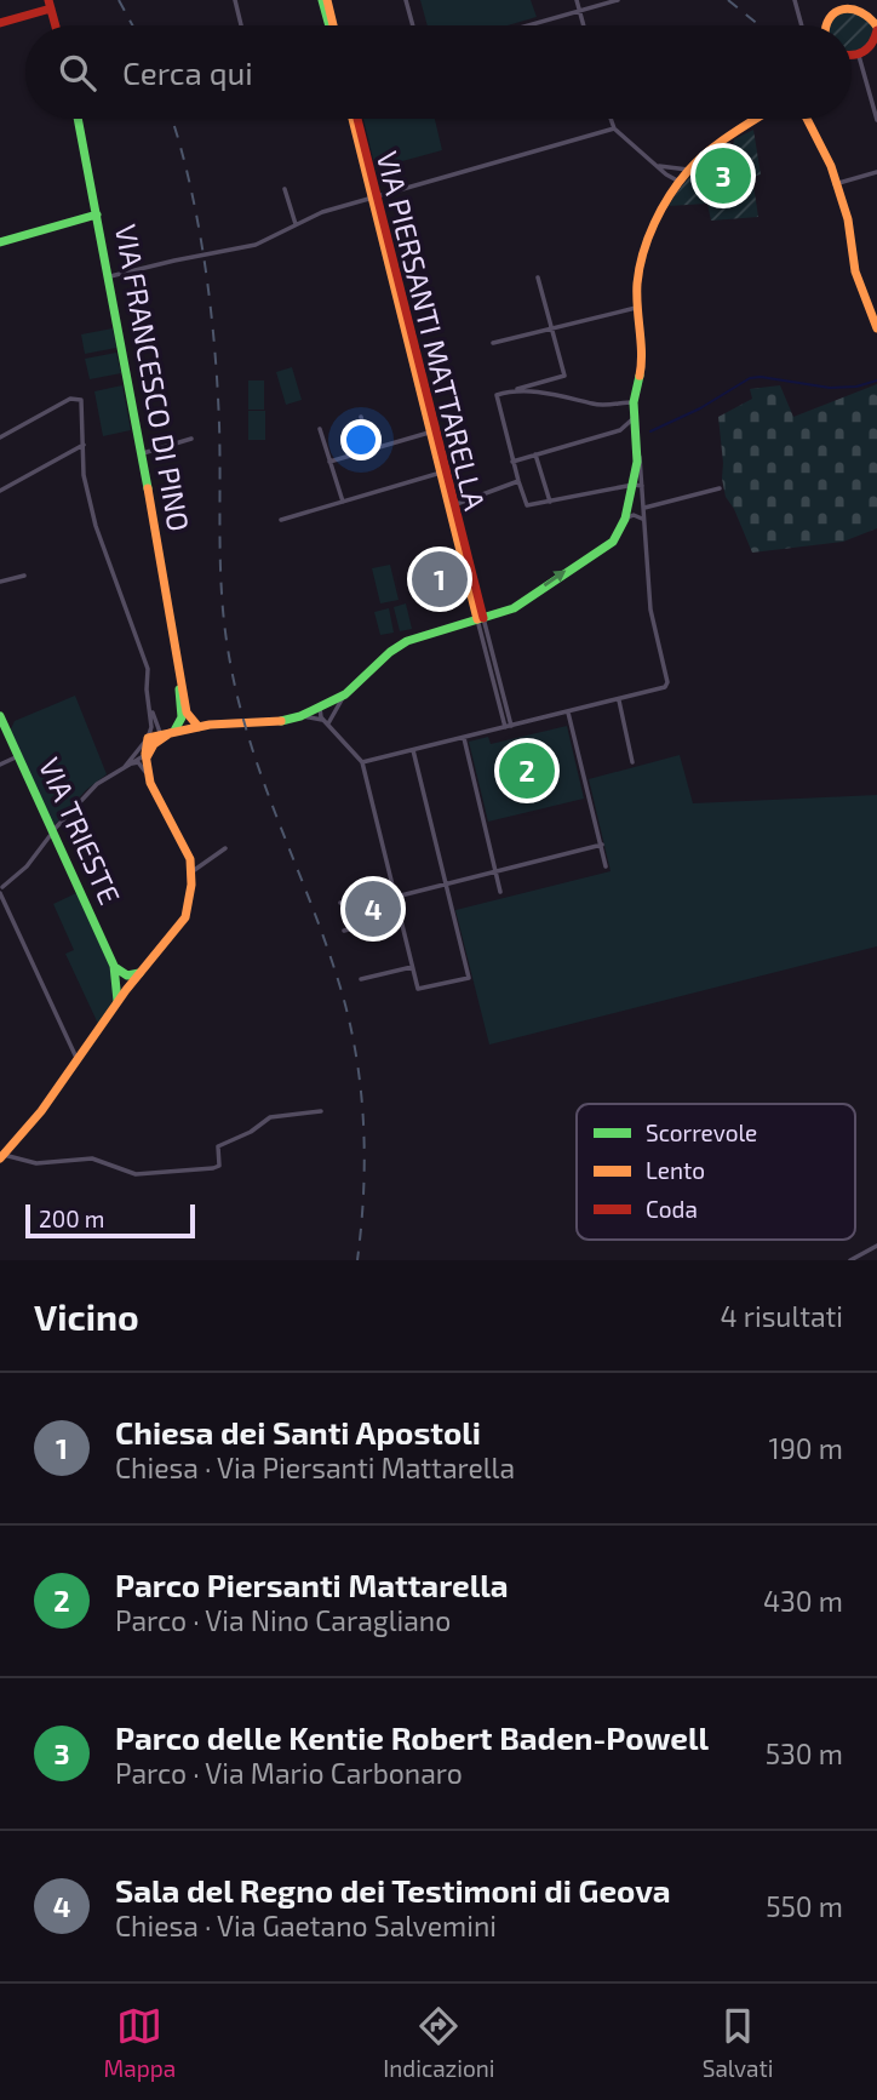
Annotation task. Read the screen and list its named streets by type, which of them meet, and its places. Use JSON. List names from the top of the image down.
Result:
{
  "streets": {
    "street": ["VIA PIERSANTI MATTARELLA", "VIA FRANCESCO DI PINO", "VIA TRIESTE"]
  },
  "legend": ["Scorrevole", "Lento", "Coda"],
  "scale_bar": "200 m",
  "page": {
    "search": "Cerca qui",
    "pins": [
      "3",
      "1",
      "2",
      "4"
    ],
    "scale": "200 m",
    "heading": ["Vicino", "4 risultati"],
    "list": [
      {
        "mark": "1",
        "name": "Chiesa dei Santi Apostoli",
        "note": "Chiesa · Via Piersanti Mattarella",
        "value": "190 m"
      },
      {
        "mark": "2",
        "name": "Parco Piersanti Mattarella",
        "note": "Parco · Via Nino Caragliano",
        "value": "430 m"
      },
      {
        "mark": "3",
        "name": "Parco delle Kentie Robert Baden-Powell",
        "note": "Parco · Via Mario Carbonaro",
        "value": "530 m"
      },
      {
        "mark": "4",
        "name": "Sala del Regno dei Testimoni di Geova",
        "note": "Chiesa · Via Gaetano Salvemini",
        "value": "550 m"
      }
    ],
    "nav": ["Mappa", "Indicazioni", "Salvati"]
  }
}
